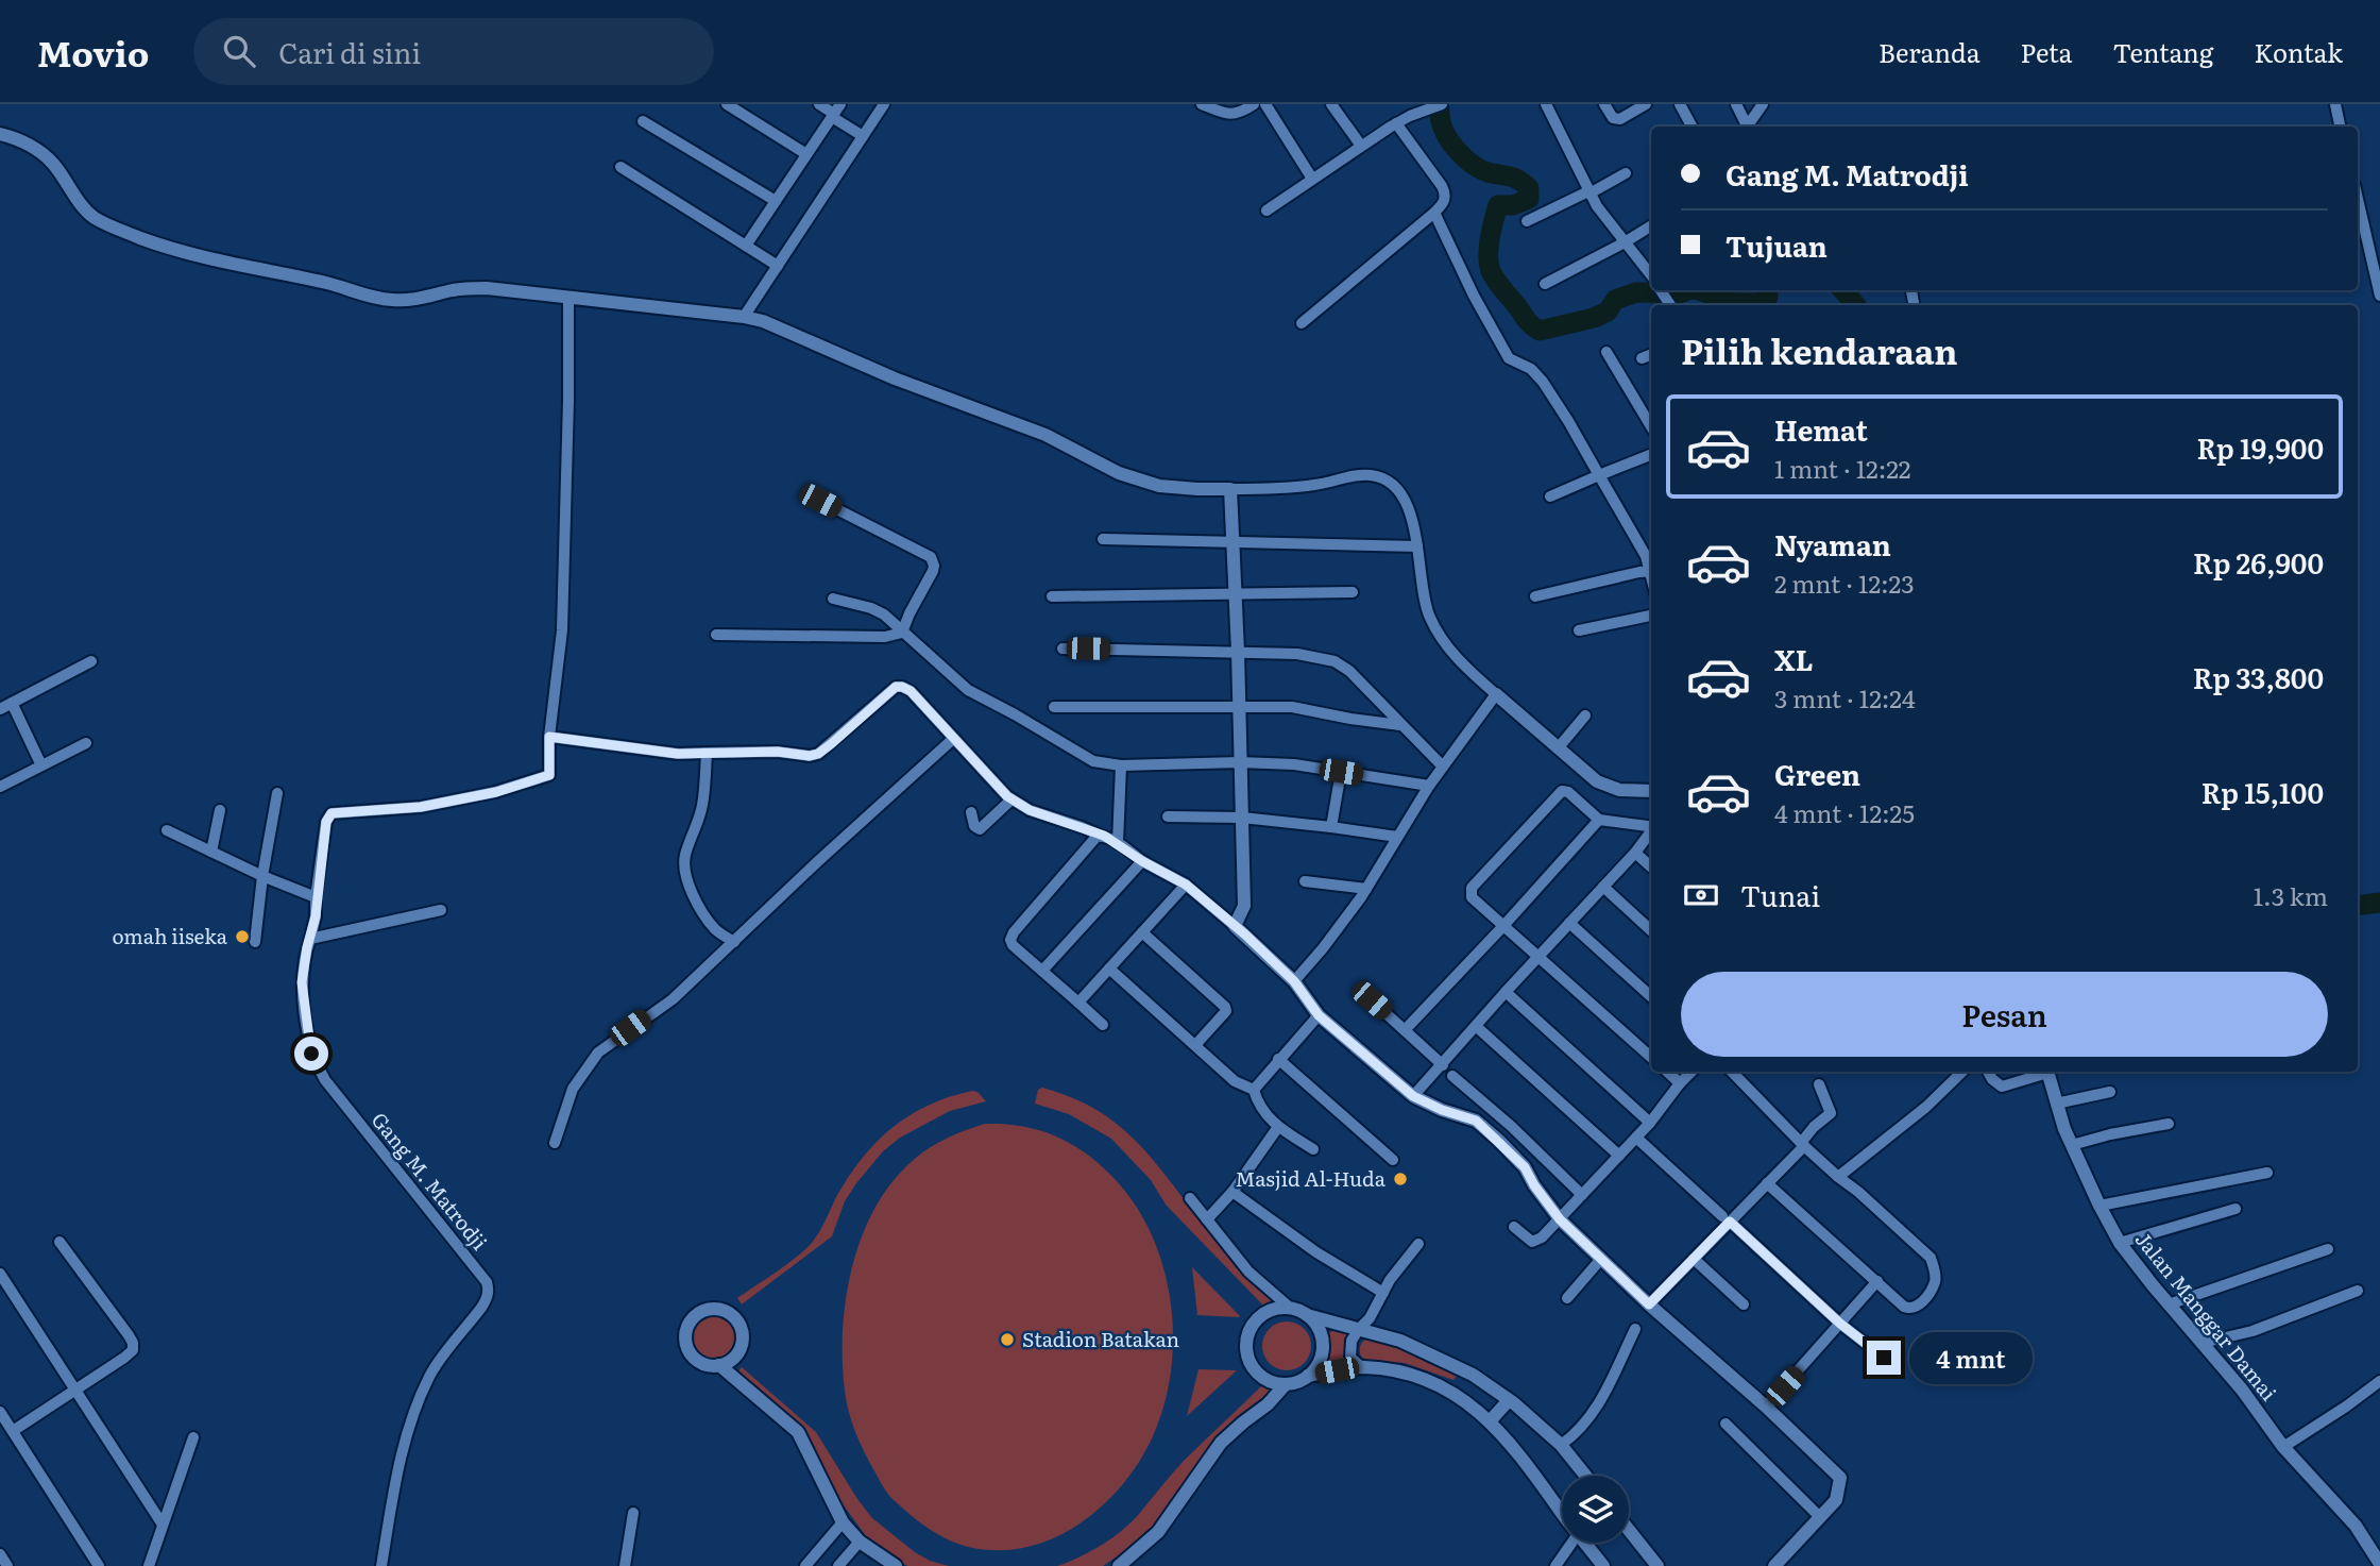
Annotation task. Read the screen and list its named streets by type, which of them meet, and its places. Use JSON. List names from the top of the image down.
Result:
{
  "streets": {
    "street": ["Gang M. Matrodji", "Jalan Manggar Damai"]
  },
  "places": ["omah iiseka", "Masjid Al-Huda", "Stadion Batakan"],
  "page": {
    "header": "Movio",
    "search": "Cari di sini",
    "nav": [
      "Beranda",
      "Peta",
      "Tentang",
      "Kontak"
    ],
    "banner": ["Gang M. Matrodji", "Tujuan"],
    "heading": "Pilih kendaraan",
    "list": [
      {
        "name": "Hemat",
        "note": "1 mnt · 12:22",
        "value": "Rp 19,900"
      },
      {
        "name": "Nyaman",
        "note": "2 mnt · 12:23",
        "value": "Rp 26,900"
      },
      {
        "name": "XL",
        "note": "3 mnt · 12:24",
        "value": "Rp 33,800"
      },
      {
        "name": "Green",
        "note": "4 mnt · 12:25",
        "value": "Rp 15,100"
      }
    ],
    "pay": ["Tunai", "1.3 km"],
    "buttons": "Pesan",
    "bubble": "4 mnt"
  }
}
